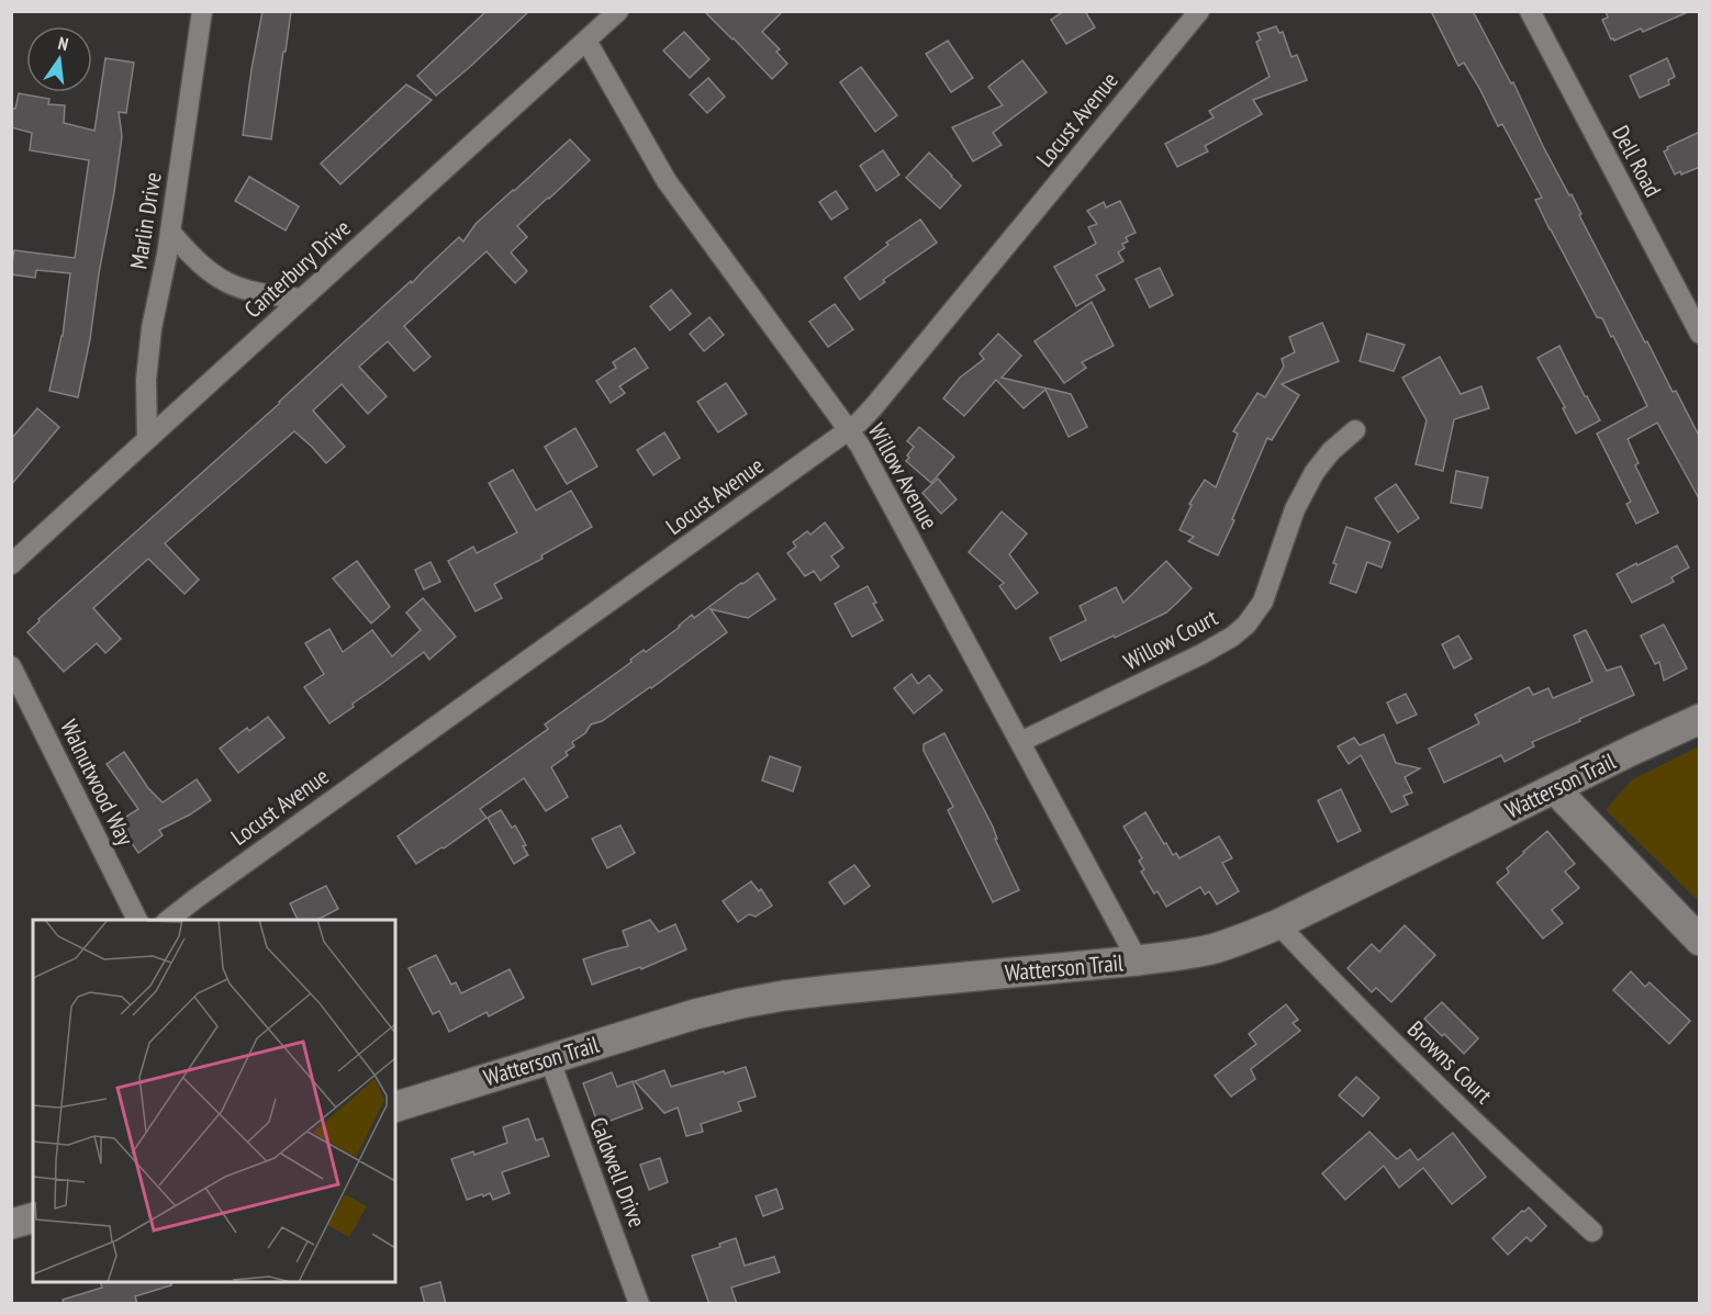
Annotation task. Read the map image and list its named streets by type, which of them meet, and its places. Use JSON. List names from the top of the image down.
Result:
{
  "streets": {
    "main road": ["Watterson Trail"],
    "street": [
      "Locust Avenue",
      "Dell Road",
      "Marlin Drive",
      "Canterbury Drive",
      "Willow Avenue",
      "Willow Court",
      "Walnutwood Way",
      "Browns Court",
      "Caldwell Drive"
    ]
  },
  "crossings": [
    ["Locust Avenue", "Willow Avenue"],
    ["Marlin Drive", "Canterbury Drive"],
    ["Canterbury Drive", "Willow Avenue"],
    ["Willow Avenue", "Willow Court"],
    ["Willow Avenue", "Watterson Trail"],
    ["Watterson Trail", "Browns Court"],
    ["Watterson Trail", "Caldwell Drive"]
  ],
  "north": "top"
}
